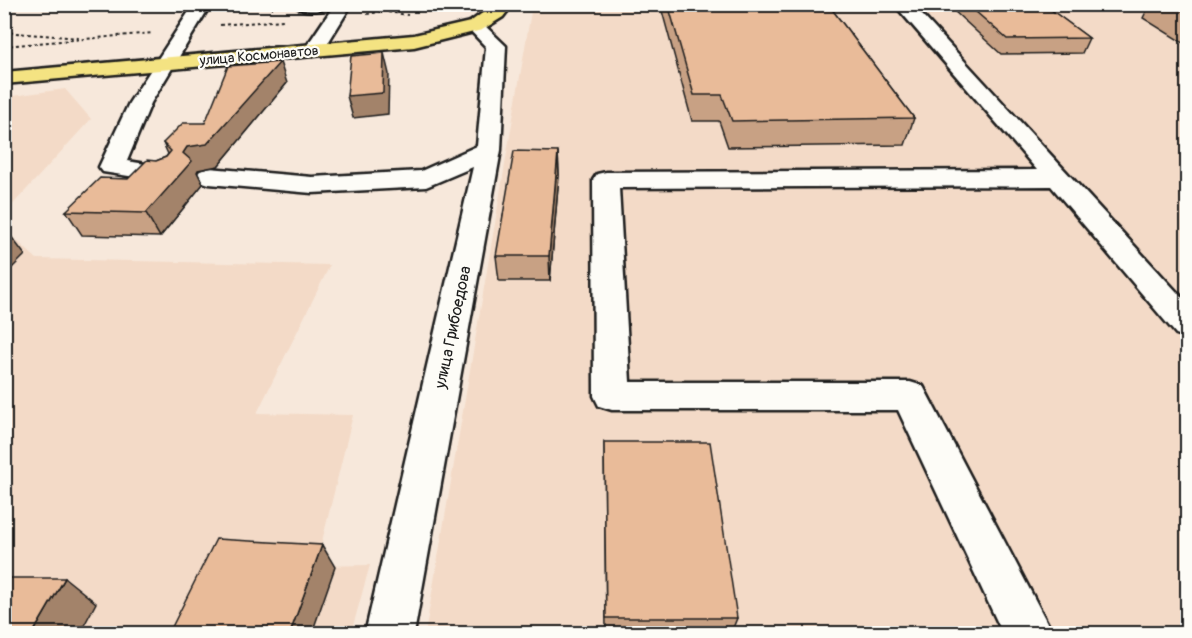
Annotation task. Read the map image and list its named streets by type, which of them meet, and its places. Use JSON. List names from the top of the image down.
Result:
{
  "streets": {
    "main road": ["улица Космонавтов"],
    "street": ["улица Грибоедова"]
  },
  "crossings": [
    ["улица Космонавтов", "улица Грибоедова"]
  ]
}
